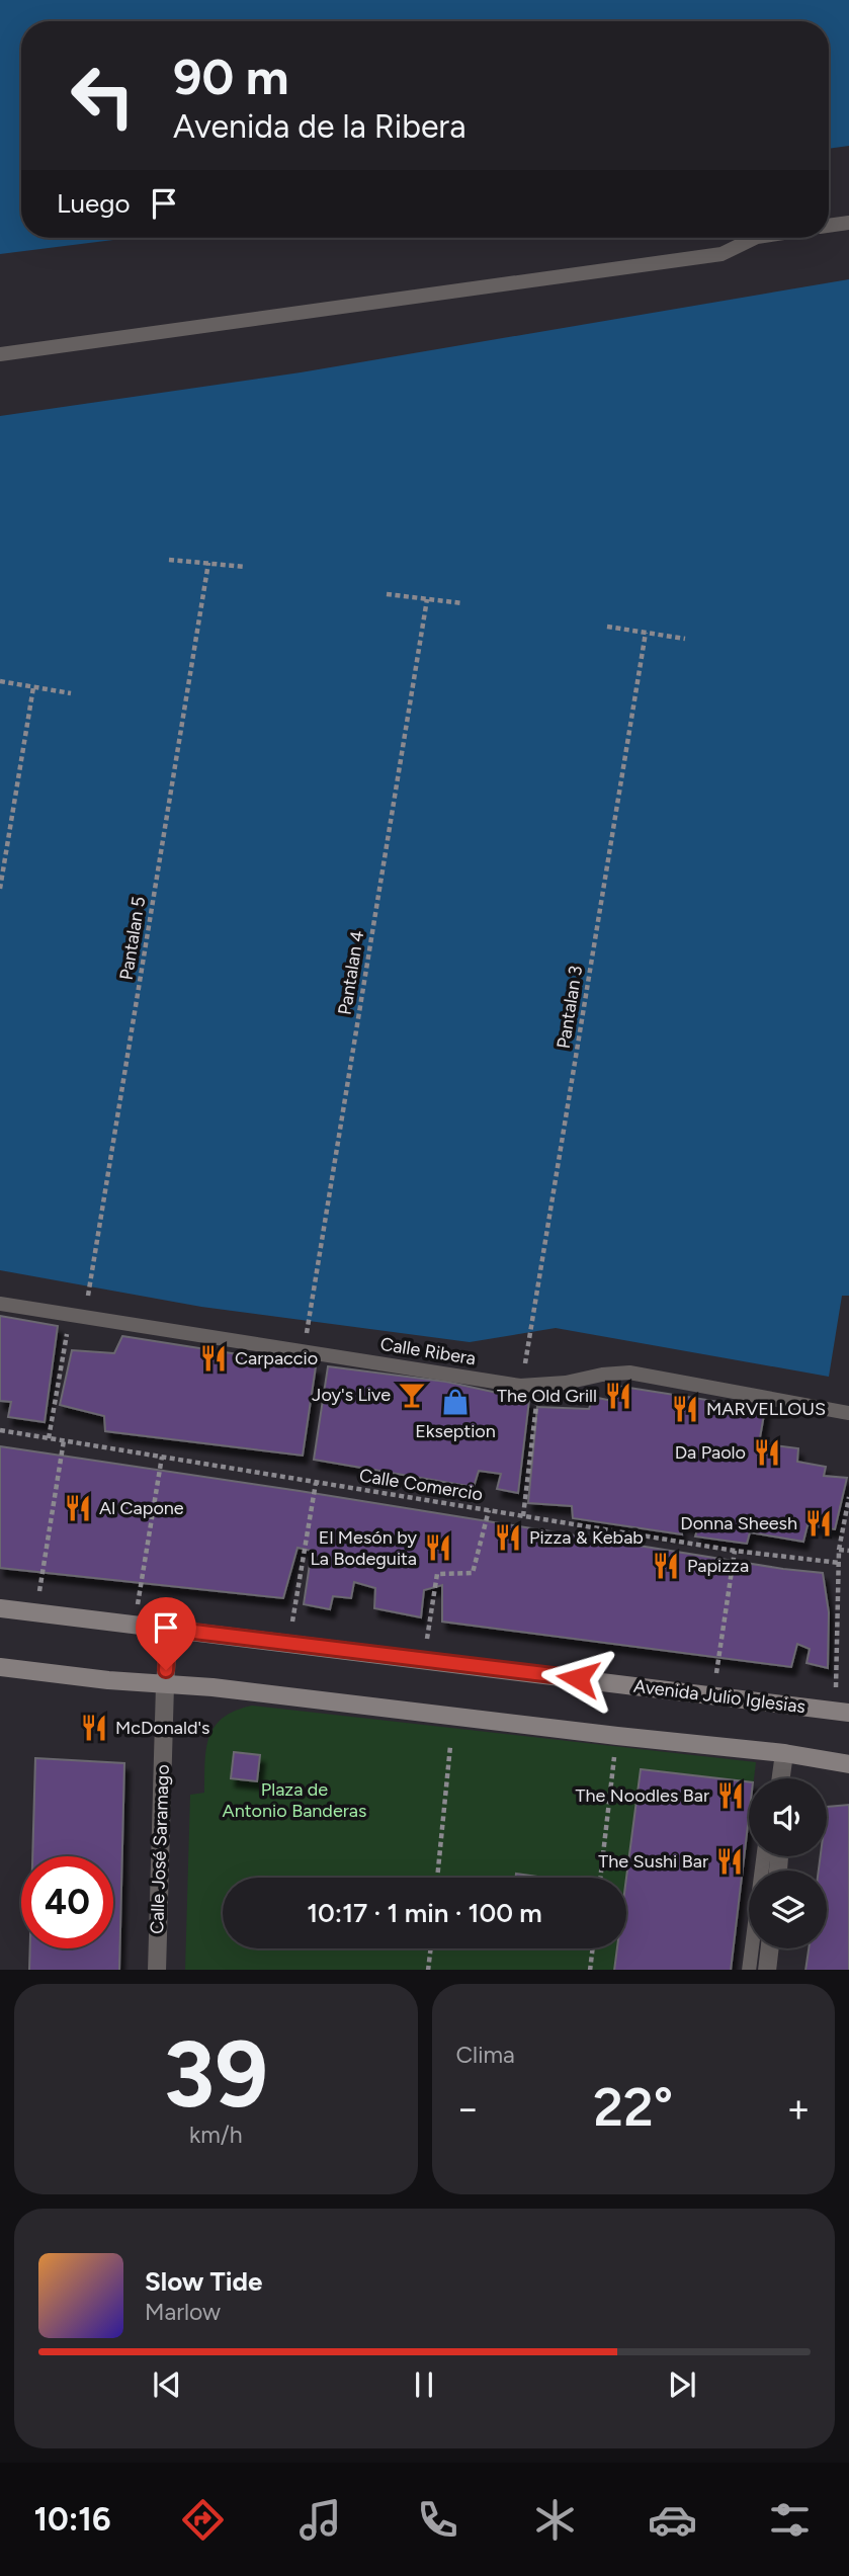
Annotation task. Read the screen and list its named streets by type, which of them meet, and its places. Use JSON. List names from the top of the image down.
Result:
{
  "streets": {
    "street": ["Avenida Julio Iglesias", "Calle José Saramago"],
    "lane": ["Calle Ribera"],
    "path": [
      "Pantalan 5",
      "Pantalan 4",
      "Pantalan 3",
      "Calle Comercio"
    ]
  },
  "crossings": [
    ["Pantalan 5", "Calle Ribera"],
    ["Pantalan 5", "Calle Comercio"],
    ["Pantalan 4", "Calle Ribera"],
    ["Pantalan 3", "Calle Ribera"],
    ["Avenida Julio Iglesias", "Calle José Saramago"]
  ],
  "parks": ["Plaza de Antonio Banderas"],
  "places": {
    "restaurant": [
      "Carpaccio",
      "The Old Grill",
      "MARVELLOUS",
      "Da Paolo",
      "Al Capone",
      "Donna Sheesh",
      "Pizza & Kebab",
      "El Mesón by La Bodeguita",
      "Papizza",
      "McDonald's",
      "The Noodles Bar",
      "The Sushi Bar"
    ],
    "bar": ["Joy's Live"],
    "shop": ["Ekseption"]
  },
  "page": {
    "turn": ["90 m", "Avenida de la Ribera"],
    "then": "Luego",
    "limit": "40",
    "trip": "10:17 · 1 min · 100 m",
    "tile": [
      ["39", "km/h"],
      "Clima"
    ],
    "heat": ["−", "22°", "+"],
    "song": ["Slow Tide", "Marlow"],
    "tabs": "10:16"
  }
}
